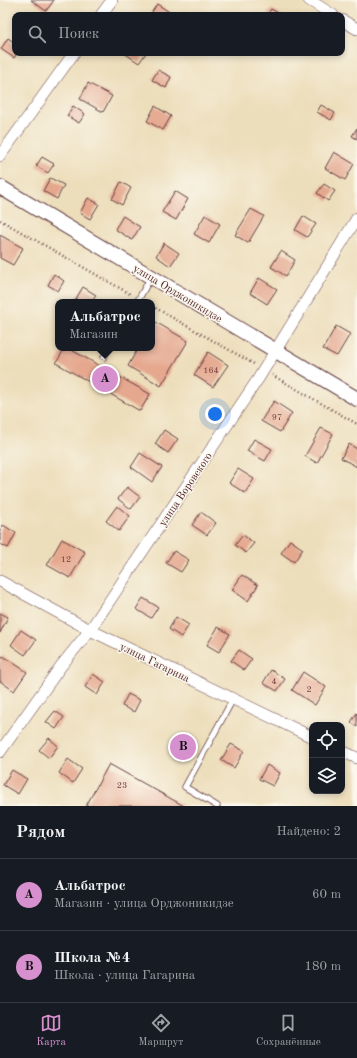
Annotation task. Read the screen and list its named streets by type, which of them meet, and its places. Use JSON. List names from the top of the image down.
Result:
{
  "streets": {
    "street": ["улица Орджоникидзе", "улица Воровского", "улица Гагарина"]
  },
  "crossings": [
    ["улица Орджоникидзе", "улица Воровского"],
    ["улица Воровского", "улица Гагарина"]
  ],
  "house_numbers": [
    "164",
    "97",
    "12",
    "4",
    "2",
    "23"
  ],
  "page": {
    "search": "Поиск",
    "popup": ["Альбатрос", "Магазин"],
    "pins": ["A", "B"],
    "heading": ["Рядом", "Найдено: 2"],
    "list": [
      {
        "mark": "A",
        "name": "Альбатрос",
        "note": "Магазин · улица Орджоникидзе",
        "value": "60 m"
      },
      {
        "mark": "B",
        "name": "Школа №4",
        "note": "Школа · улица Гагарина",
        "value": "180 m"
      }
    ],
    "nav": ["Карта", "Маршрут", "Сохранённые"]
  }
}
